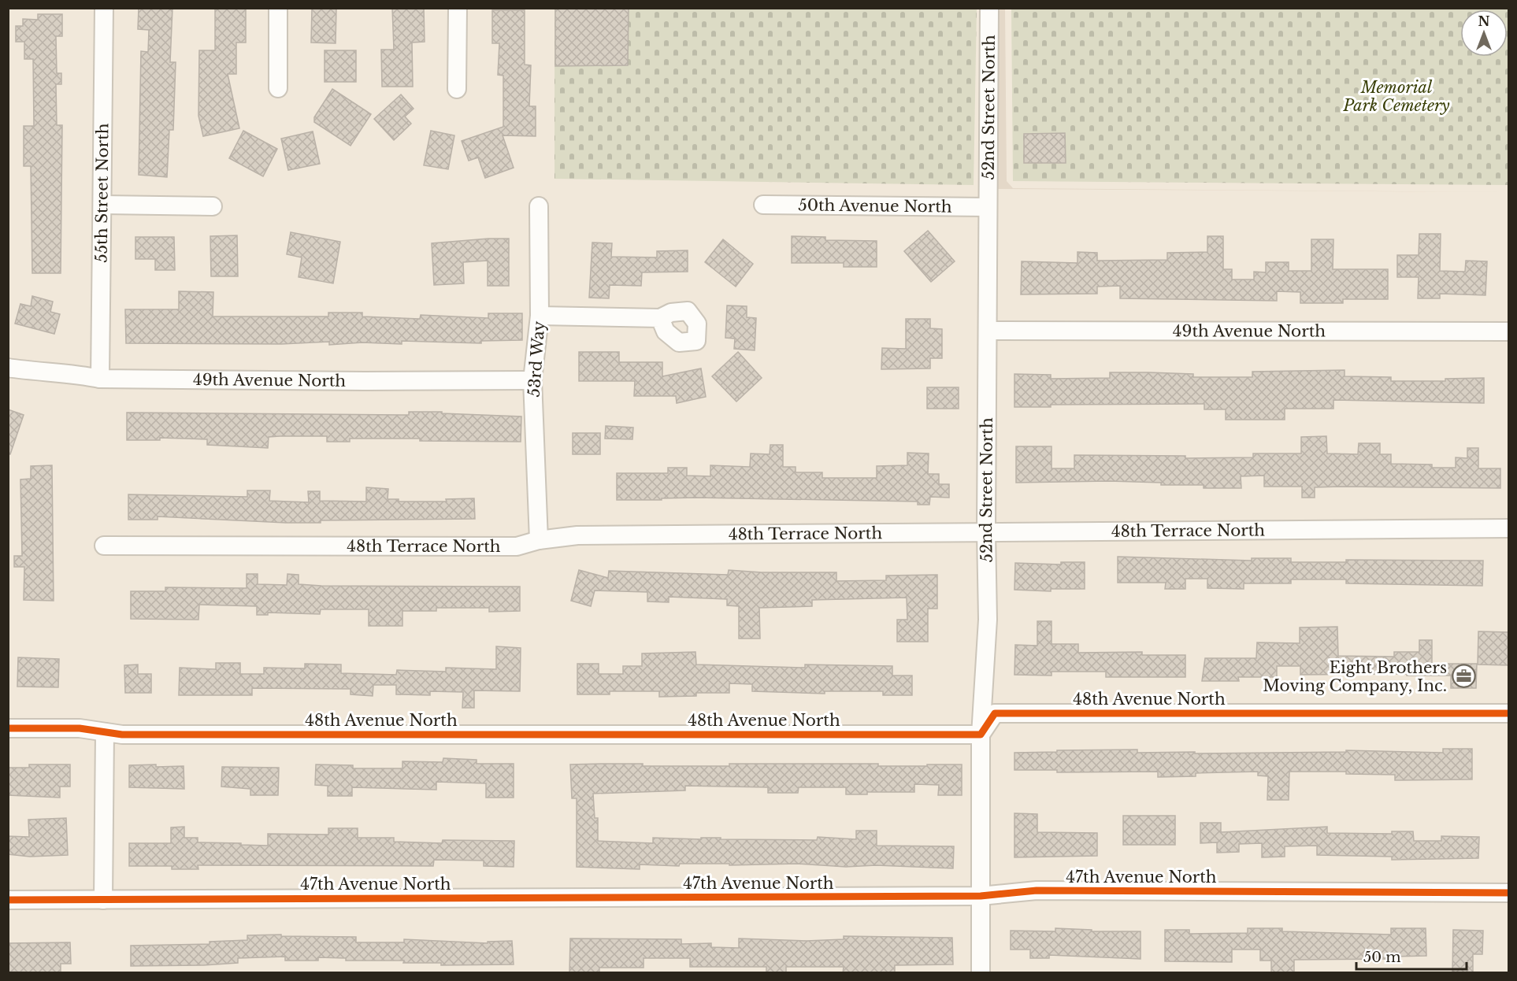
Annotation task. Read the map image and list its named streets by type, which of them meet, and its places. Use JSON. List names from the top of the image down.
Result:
{
  "streets": {
    "street": [
      "52nd Street North",
      "55th Street North",
      "50th Avenue North",
      "49th Avenue North",
      "53rd Way",
      "48th Terrace North",
      "48th Avenue North",
      "47th Avenue North"
    ]
  },
  "crossings": [
    ["52nd Street North", "50th Avenue North"],
    ["52nd Street North", "49th Avenue North"],
    ["52nd Street North", "48th Terrace North"],
    ["52nd Street North", "48th Avenue North"],
    ["52nd Street North", "47th Avenue North"],
    ["55th Street North", "49th Avenue North"],
    ["49th Avenue North", "53rd Way"],
    ["53rd Way", "48th Terrace North"]
  ],
  "parks": ["Memorial Park Cemetery"],
  "places": {
    "office": ["Eight Brothers Moving Company, Inc."]
  },
  "scale_bar": "50 m",
  "north": "top"
}
